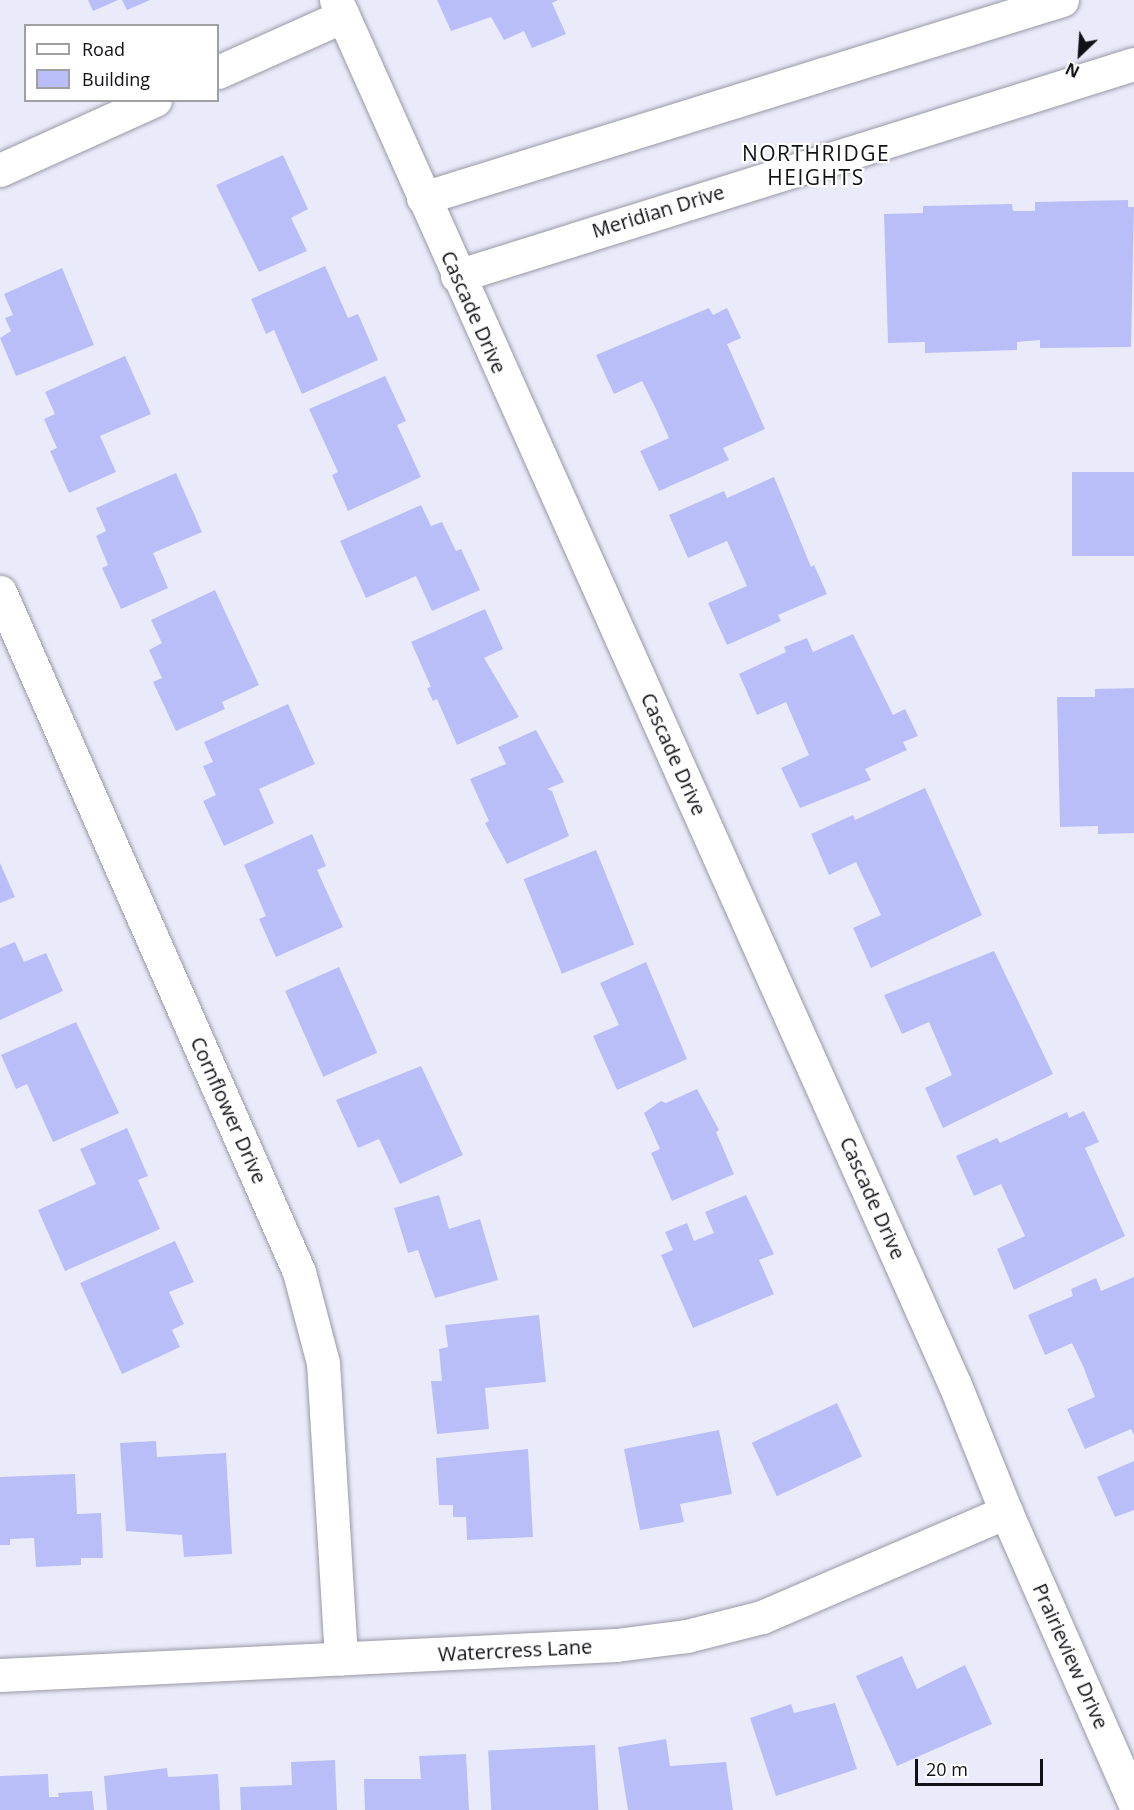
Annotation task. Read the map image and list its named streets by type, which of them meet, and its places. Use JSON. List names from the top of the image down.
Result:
{
  "streets": {
    "street": [
      "Meridian Drive",
      "Cascade Drive",
      "Cornflower Drive",
      "Watercress Lane",
      "Prairieview Drive"
    ]
  },
  "crossings": [
    ["Meridian Drive", "Cascade Drive"],
    ["Cascade Drive", "Watercress Lane"],
    ["Cascade Drive", "Prairieview Drive"],
    ["Cornflower Drive", "Watercress Lane"],
    ["Watercress Lane", "Prairieview Drive"]
  ],
  "districts": ["NORTHRIDGE HEIGHTS"],
  "legend": ["Road", "Building"],
  "scale_bar": "20 m",
  "north": "bottom left"
}
